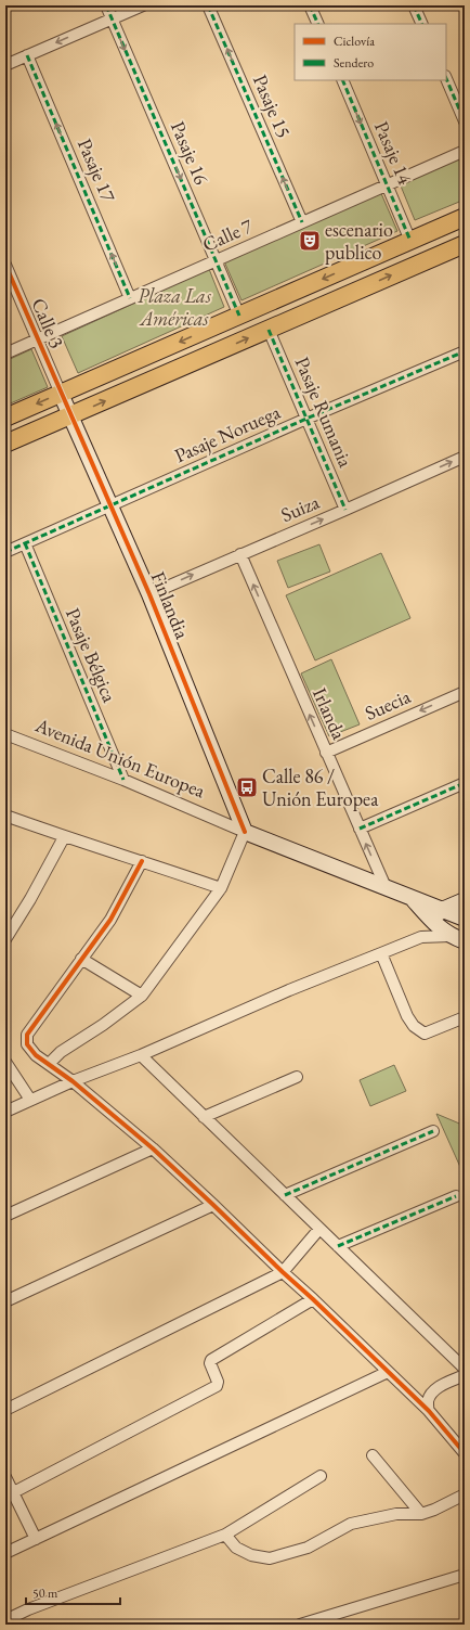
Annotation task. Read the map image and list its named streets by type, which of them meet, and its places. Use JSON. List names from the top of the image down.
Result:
{
  "streets": {
    "street": [
      "Pasaje 15",
      "Pasaje 16",
      "Pasaje 14",
      "Pasaje 17",
      "Calle 7",
      "Calle 3",
      "Pasaje Rumania",
      "Pasaje Noruega",
      "Suiza",
      "Finlandia",
      "Pasaje Bélgica",
      "Suecia",
      "Irlanda",
      "Avenida Unión Europea"
    ]
  },
  "crossings": [
    ["Pasaje 15", "Calle 7"],
    ["Pasaje 16", "Calle 7"],
    ["Pasaje 14", "Calle 7"],
    ["Pasaje 17", "Calle 7"],
    ["Calle 7", "Calle 3"],
    ["Calle 3", "Finlandia"],
    ["Pasaje Rumania", "Pasaje Noruega"],
    ["Pasaje Rumania", "Suiza"],
    ["Pasaje Noruega", "Finlandia"],
    ["Pasaje Noruega", "Pasaje Bélgica"],
    ["Suiza", "Finlandia"],
    ["Suiza", "Irlanda"],
    ["Finlandia", "Avenida Unión Europea"],
    ["Pasaje Bélgica", "Avenida Unión Europea"],
    ["Suecia", "Irlanda"],
    ["Irlanda", "Avenida Unión Europea"]
  ],
  "one_way": [
    "Pasaje 15",
    "Pasaje 16",
    "Pasaje 17",
    "Suiza",
    "Irlanda"
  ],
  "parks": ["Plaza Las Américas"],
  "places": {
    "theatre": ["escenario publico"],
    "bus stop": ["Calle 86 / Unión Europea"]
  },
  "legend": ["Ciclovía", "Sendero"],
  "scale_bar": "50 m"
}
